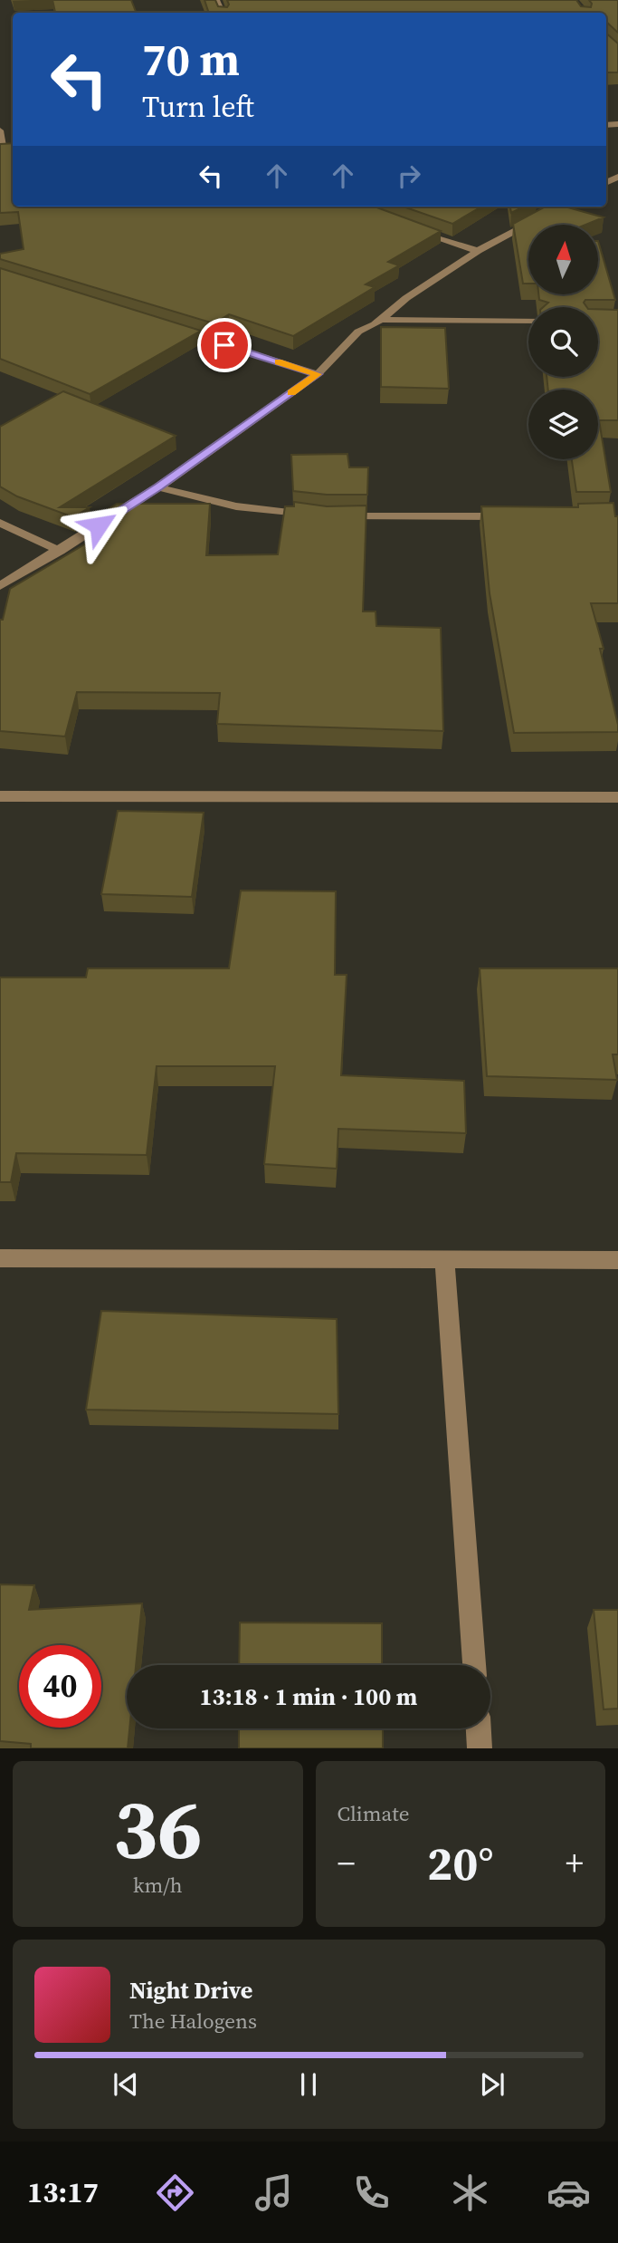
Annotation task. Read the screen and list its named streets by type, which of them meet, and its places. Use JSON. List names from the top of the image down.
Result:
{
  "north": "top",
  "page": {
    "turn": ["70 m", "Turn left"],
    "limit": "40",
    "trip": "13:18 · 1 min · 100 m",
    "tile": [
      ["36", "km/h"],
      "Climate"
    ],
    "heat": ["−", "20°", "+"],
    "song": ["Night Drive", "The Halogens"],
    "tabs": "13:17"
  }
}
